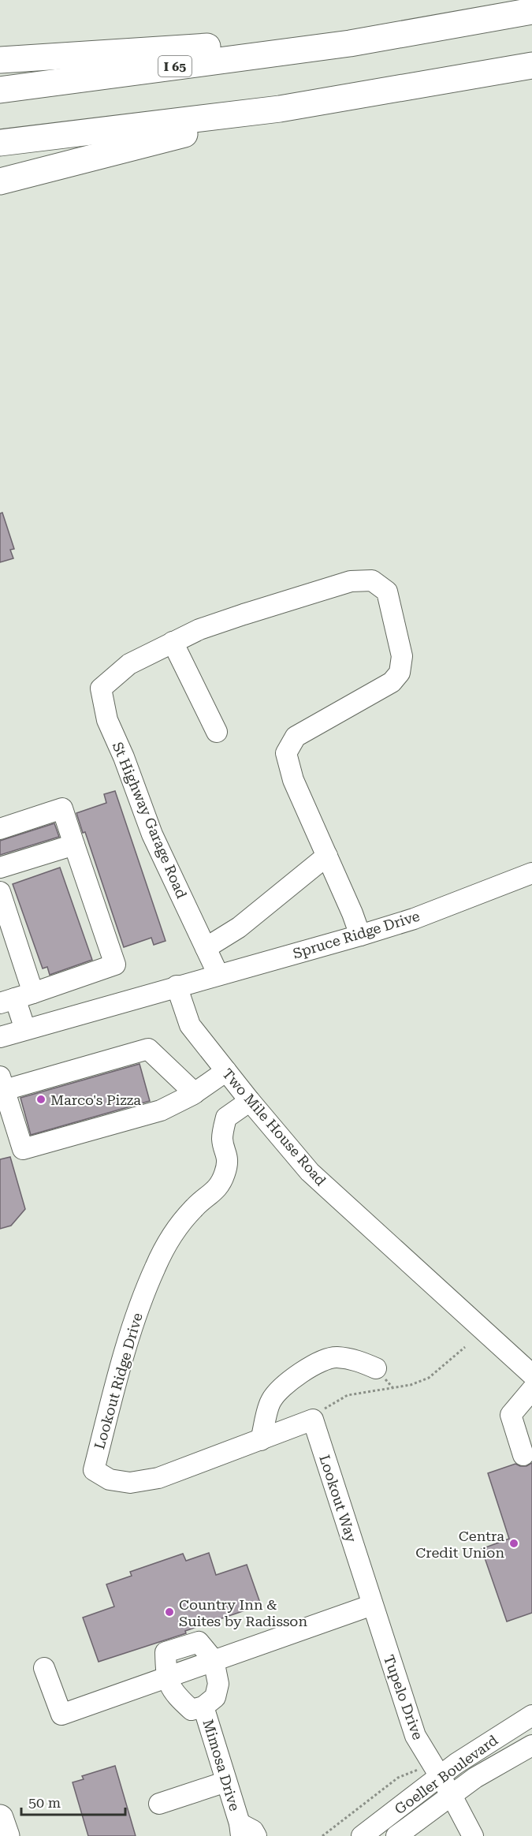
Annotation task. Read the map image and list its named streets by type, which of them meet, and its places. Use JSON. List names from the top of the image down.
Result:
{
  "streets": {
    "highway": ["I 65"],
    "street": [
      "St Highway Garage Road",
      "Spruce Ridge Drive",
      "Two Mile House Road",
      "Lookout Ridge Drive",
      "Lookout Way",
      "Tupelo Drive",
      "Mimosa Drive",
      "Goeller Boulevard"
    ]
  },
  "crossings": [
    ["St Highway Garage Road", "Spruce Ridge Drive"],
    ["Spruce Ridge Drive", "Two Mile House Road"],
    ["Two Mile House Road", "Lookout Ridge Drive"],
    ["Lookout Ridge Drive", "Lookout Way"],
    ["Lookout Way", "Tupelo Drive"],
    ["Tupelo Drive", "Goeller Boulevard"]
  ],
  "places": ["Marco's Pizza", "Centra Credit Union", "Country Inn & Suites by Radisson"],
  "scale_bar": "50 m"
}
